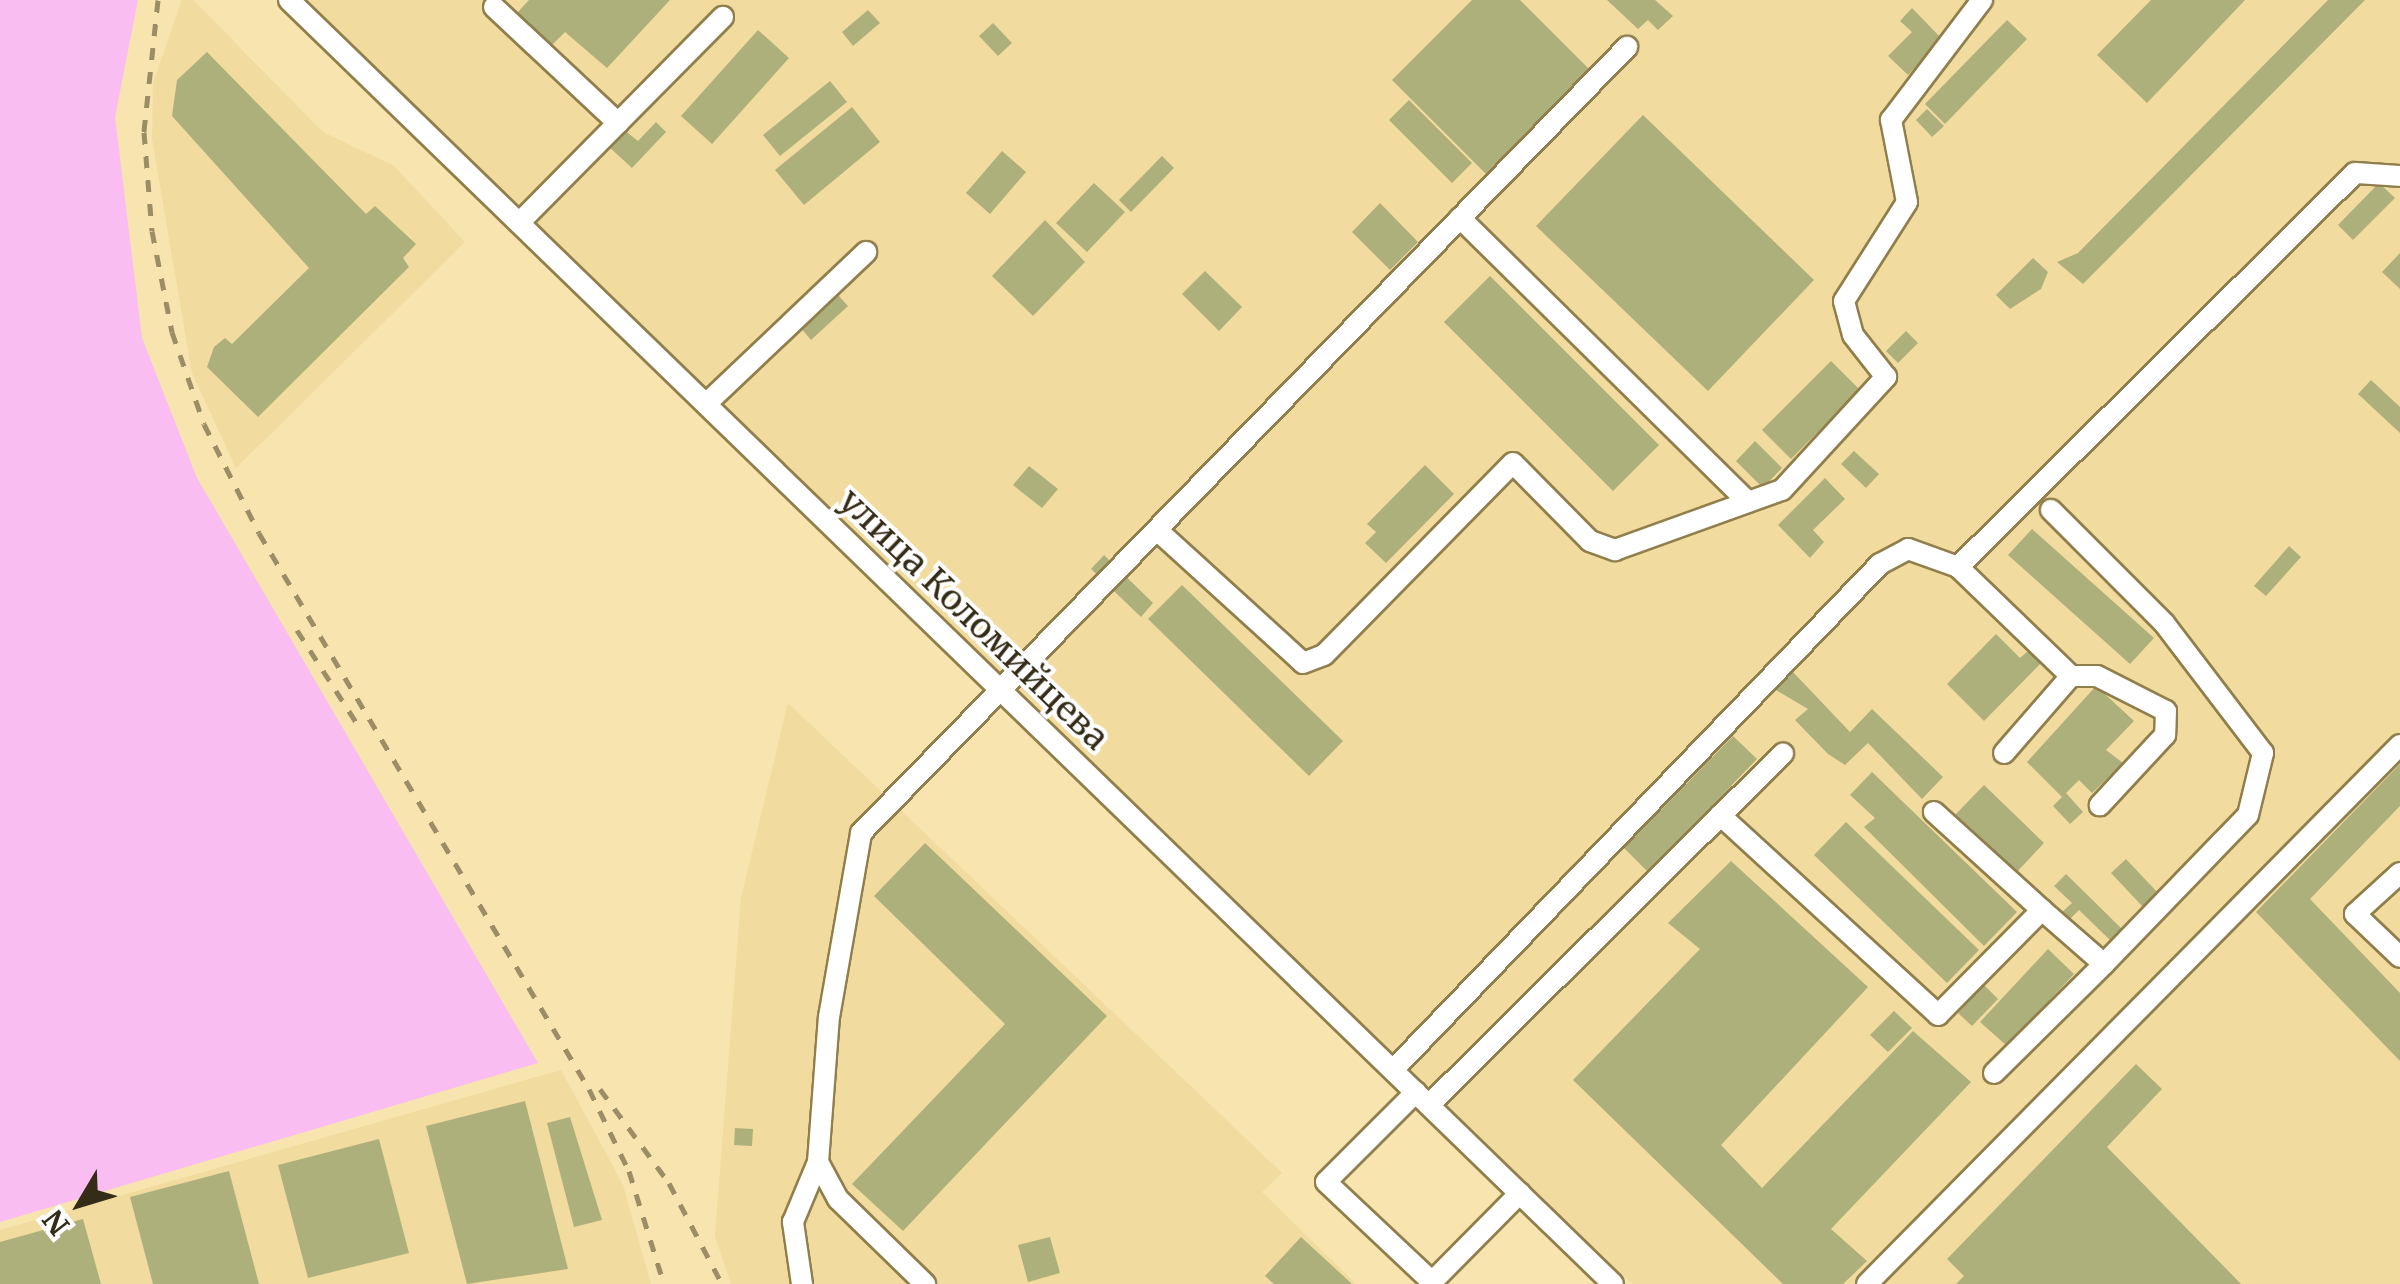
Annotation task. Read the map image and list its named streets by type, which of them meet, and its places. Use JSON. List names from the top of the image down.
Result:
{
  "streets": {
    "street": ["улица Коломийцева"]
  },
  "north": "bottom left"
}
